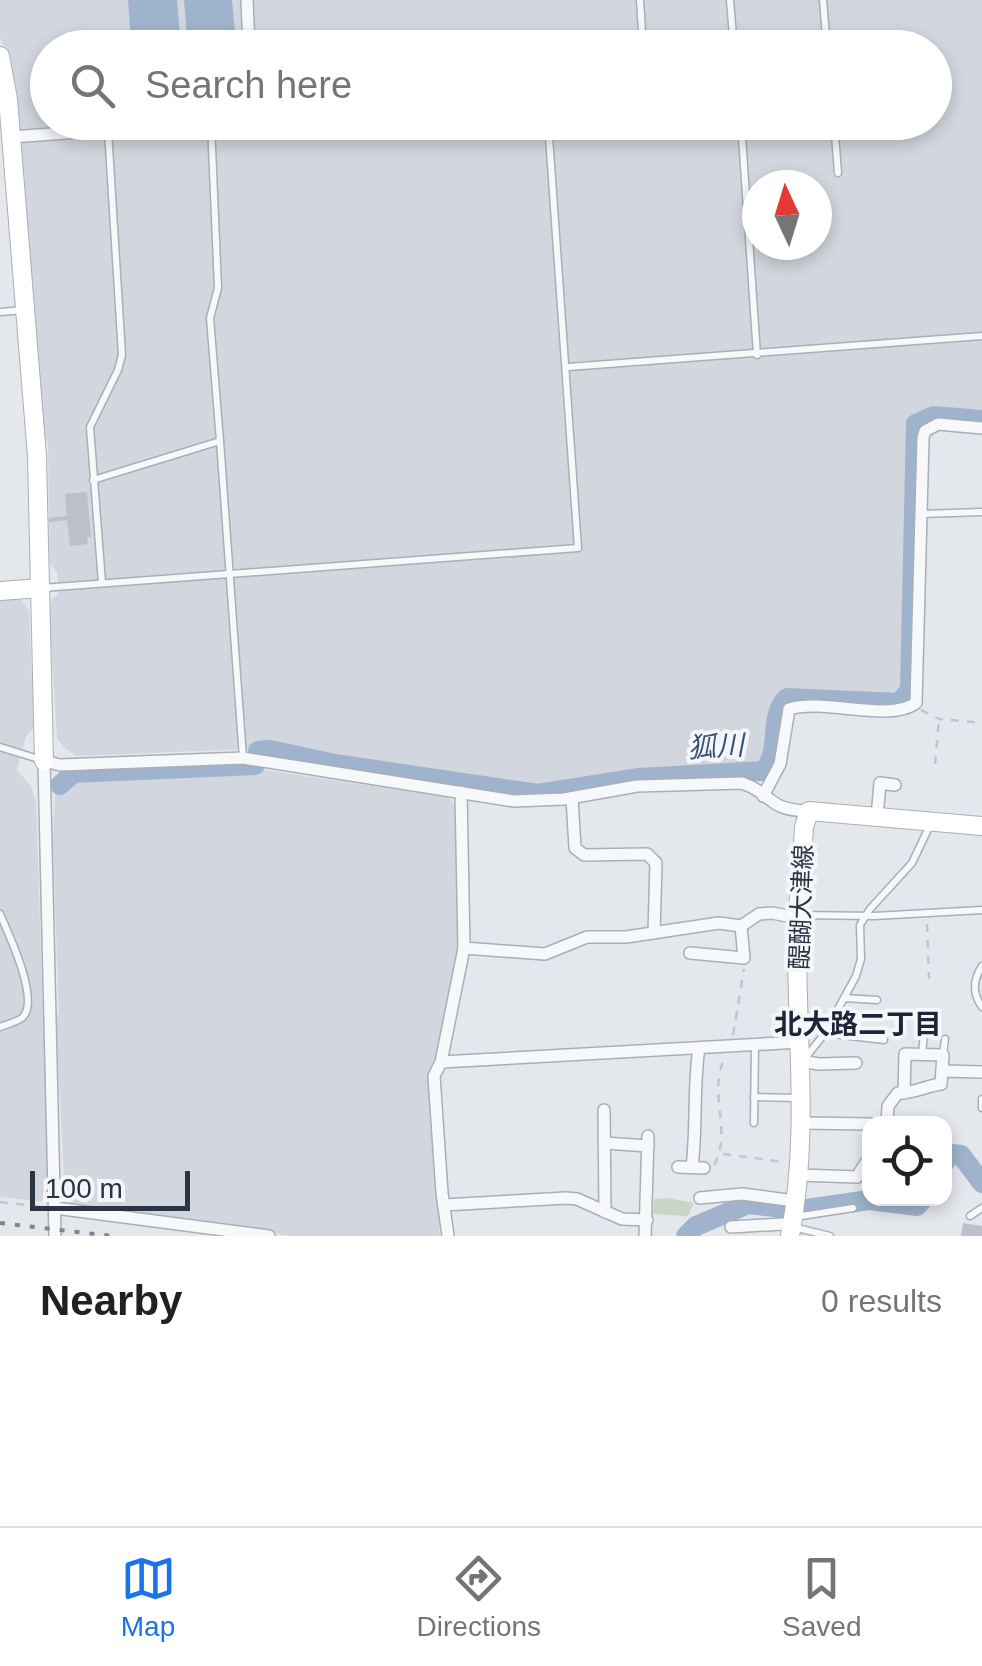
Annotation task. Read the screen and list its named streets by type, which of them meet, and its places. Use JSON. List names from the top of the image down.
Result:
{
  "streets": {
    "street": ["醍醐大津線"]
  },
  "districts": ["北大路二丁目"],
  "water": ["狐川"],
  "scale_bar": "100 m",
  "north": "top",
  "page": {
    "search": "Search here",
    "scale": "100 m",
    "heading": ["Nearby", "0 results"],
    "nav": ["Map", "Directions", "Saved"]
  }
}
